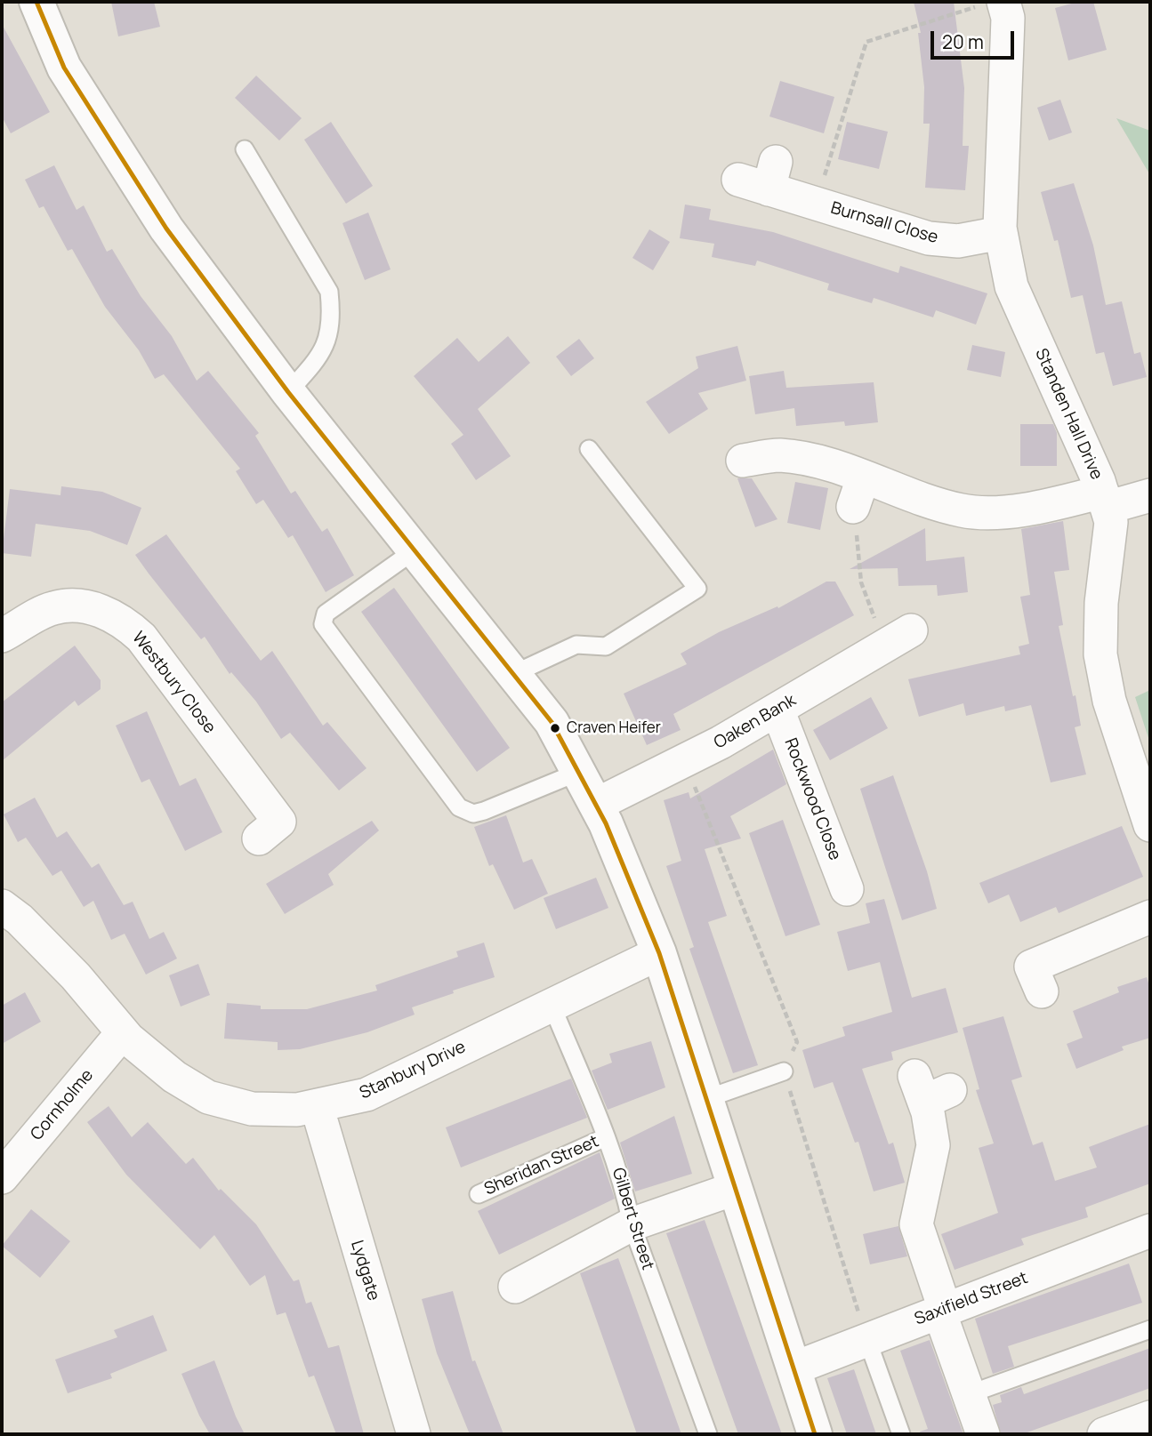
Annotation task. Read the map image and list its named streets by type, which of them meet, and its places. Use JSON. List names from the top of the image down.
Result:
{
  "streets": {
    "street": [
      "Burnsall Close",
      "Standen Hall Drive",
      "Westbury Close",
      "Oaken Bank",
      "Rockwood Close",
      "Stanbury Drive",
      "Cornholme",
      "Lydgate",
      "Saxifield Street"
    ],
    "lane": ["Sheridan Street", "Gilbert Street"]
  },
  "crossings": [
    ["Burnsall Close", "Standen Hall Drive"],
    ["Oaken Bank", "Rockwood Close"],
    ["Stanbury Drive", "Cornholme"],
    ["Stanbury Drive", "Gilbert Street"],
    ["Stanbury Drive", "Lydgate"],
    ["Sheridan Street", "Gilbert Street"]
  ],
  "places": ["Craven Heifer"],
  "scale_bar": "20 m"
}
